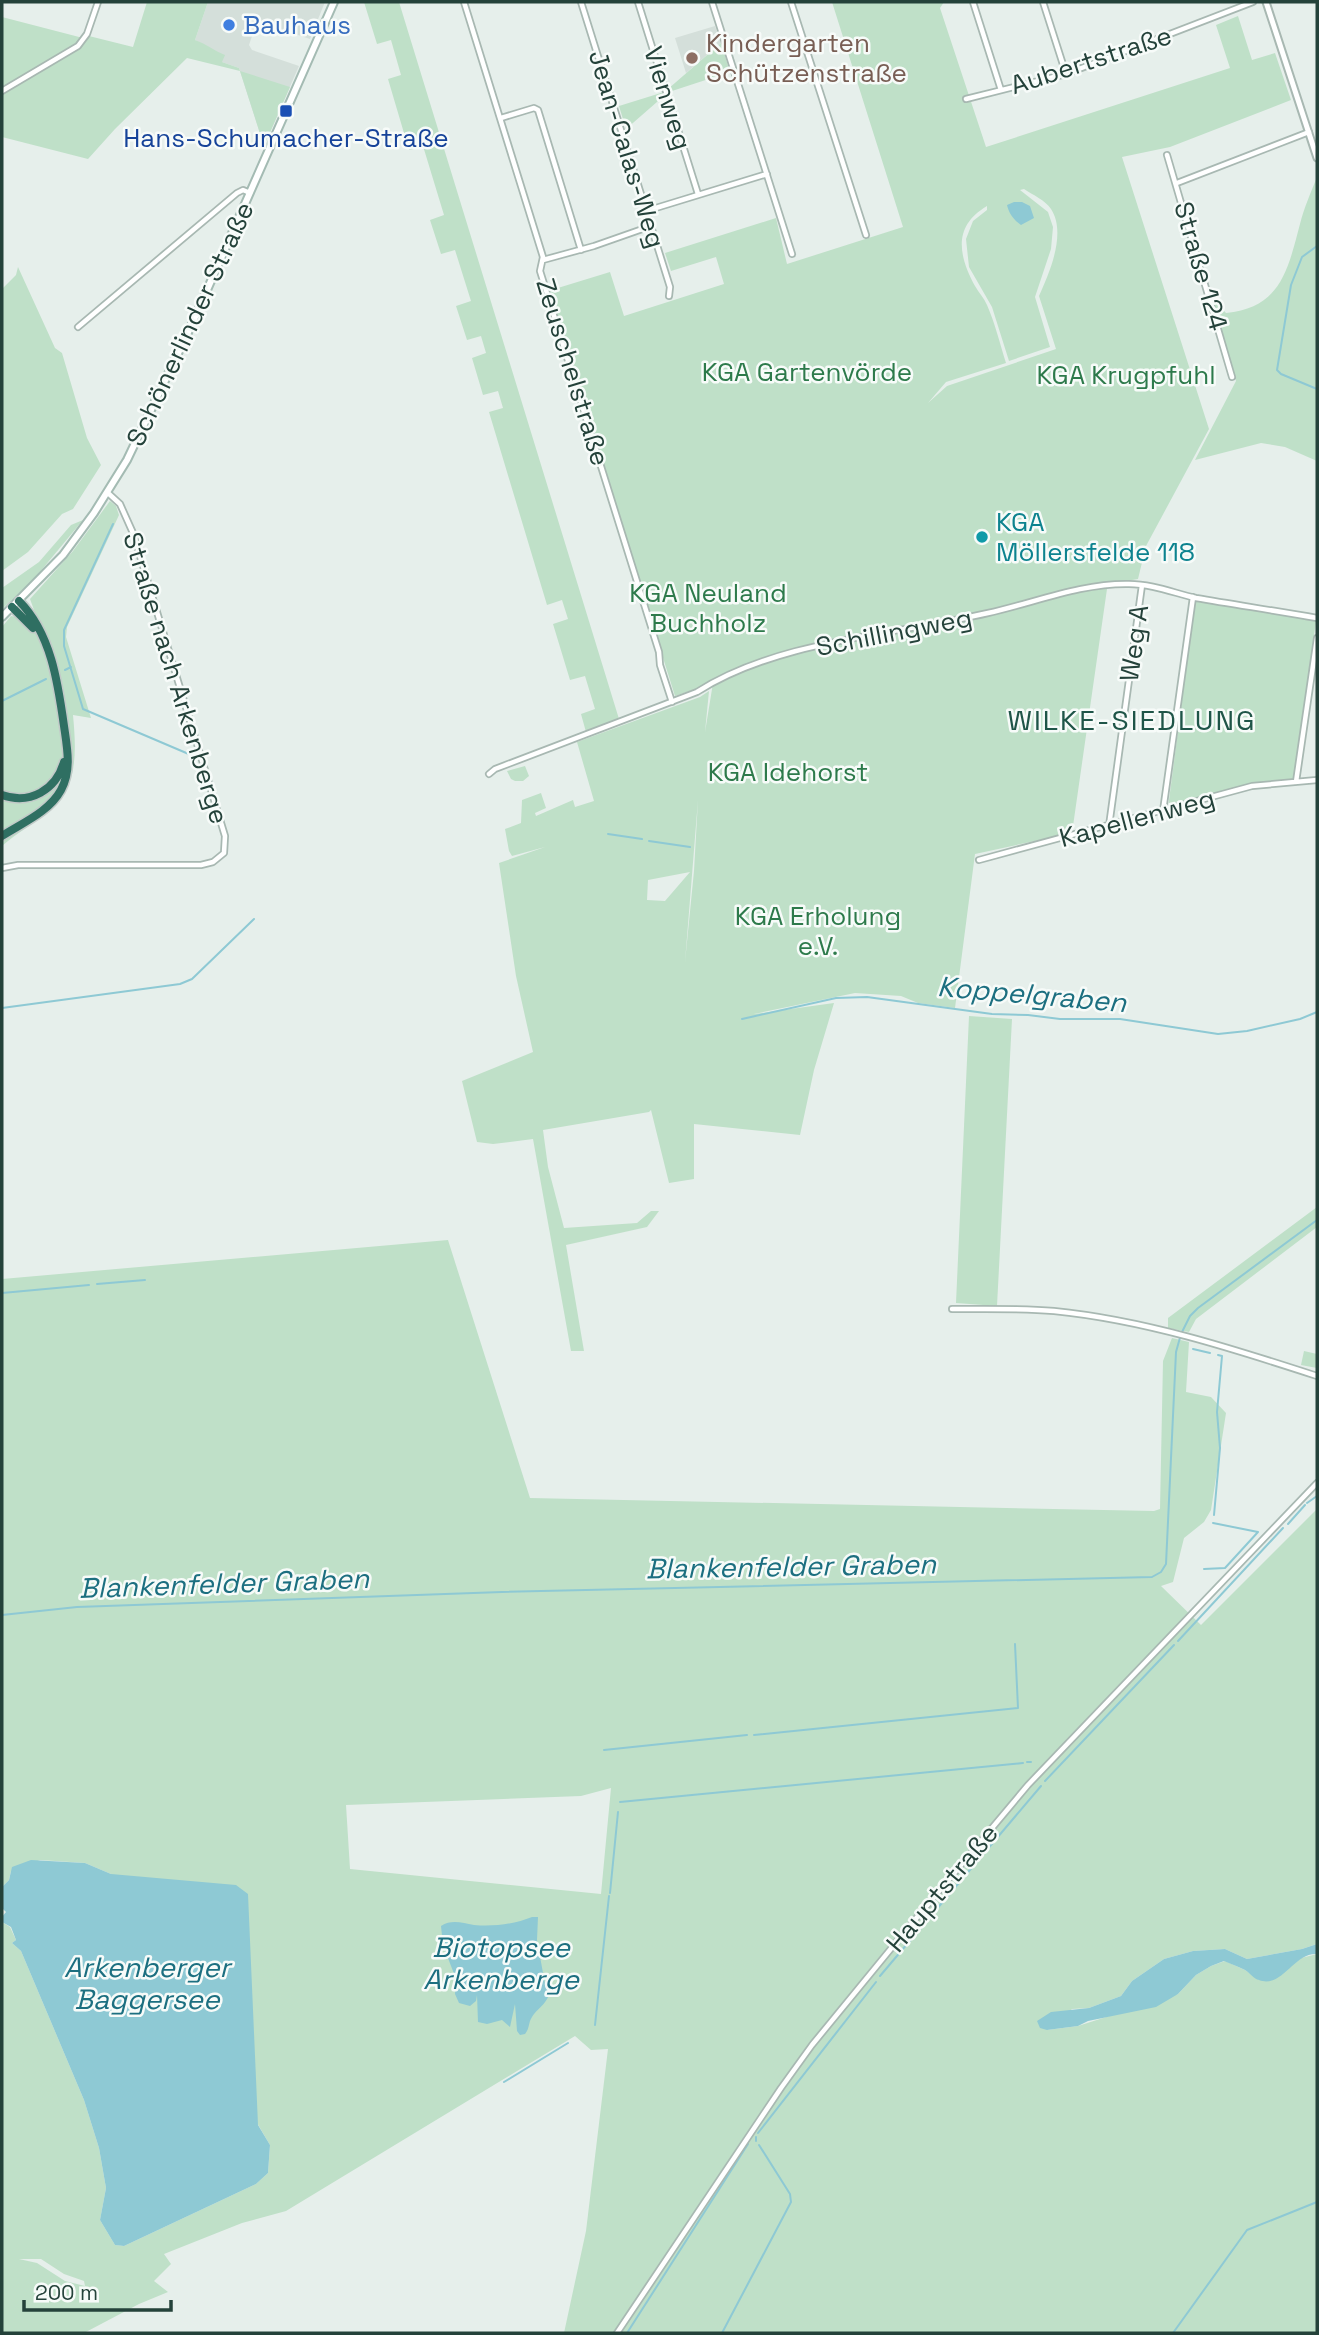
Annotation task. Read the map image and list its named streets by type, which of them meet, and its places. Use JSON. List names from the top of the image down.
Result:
{
  "streets": {
    "main road": ["Schönerlinder Straße"],
    "street": [
      "Aubertstraße",
      "Vienweg",
      "Jean-Calas-Weg",
      "Straße 124",
      "Zeuschelstraße",
      "Schillingweg",
      "Weg A",
      "Straße nach Arkenberge",
      "Kapellenweg",
      "Hauptstraße"
    ]
  },
  "crossings": [
    ["Schönerlinder Straße", "Straße nach Arkenberge"],
    ["Zeuschelstraße", "Schillingweg"],
    ["Schillingweg", "Weg A"],
    ["Weg A", "Kapellenweg"]
  ],
  "districts": ["WILKE-SIEDLUNG"],
  "water": [
    "Koppelgraben",
    "Blankenfelder Graben",
    "Biotopsee Arkenberge",
    "Arkenberger Baggersee"
  ],
  "parks": [
    "KGA Gartenvörde",
    "KGA Krugpfuhl",
    "KGA Neuland Buchholz",
    "KGA Idehorst",
    "KGA Erholung e.V."
  ],
  "places": {
    "other": ["Bauhaus", "Kindergarten Schützenstraße", "KGA Möllersfelde 118"],
    "transit": ["Hans-Schumacher-Straße"]
  },
  "scale_bar": "200 m"
}
